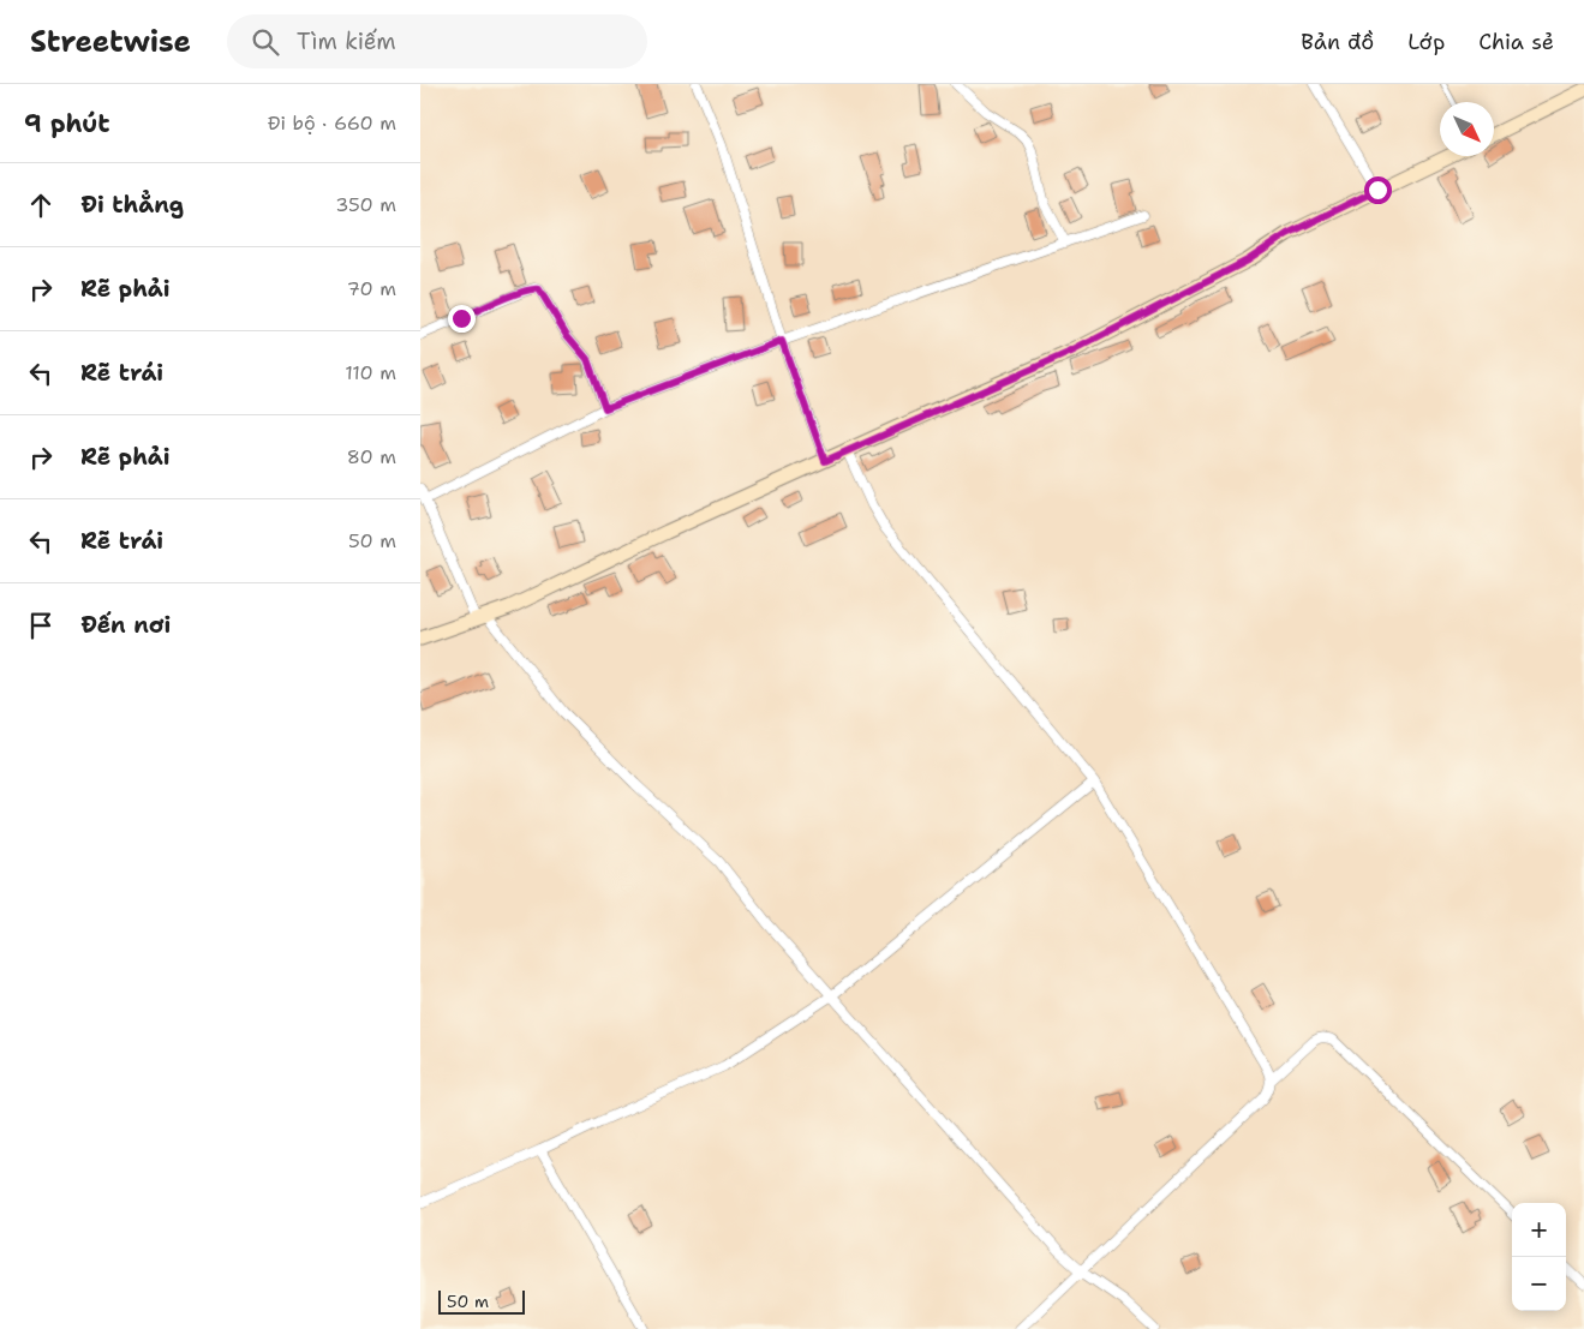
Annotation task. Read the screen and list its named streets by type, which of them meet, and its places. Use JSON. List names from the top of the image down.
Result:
{
  "scale_bar": "50 m",
  "north": "bottom right",
  "page": {
    "header": "Streetwise",
    "search": "Tìm kiếm",
    "nav": ["Bản đồ", "Lớp", "Chia sẻ"],
    "heading": ["9 phút", "Đi bộ · 660 m"],
    "list": [
      ["Đi thẳng", "350 m"],
      ["Rẽ phải", "70 m"],
      ["Rẽ trái", "110 m"],
      ["Rẽ phải", "80 m"],
      ["Rẽ trái", "50 m"],
      "Đến nơi"
    ],
    "map_buttons": ["+", "−"],
    "scale": "50 m"
  }
}
